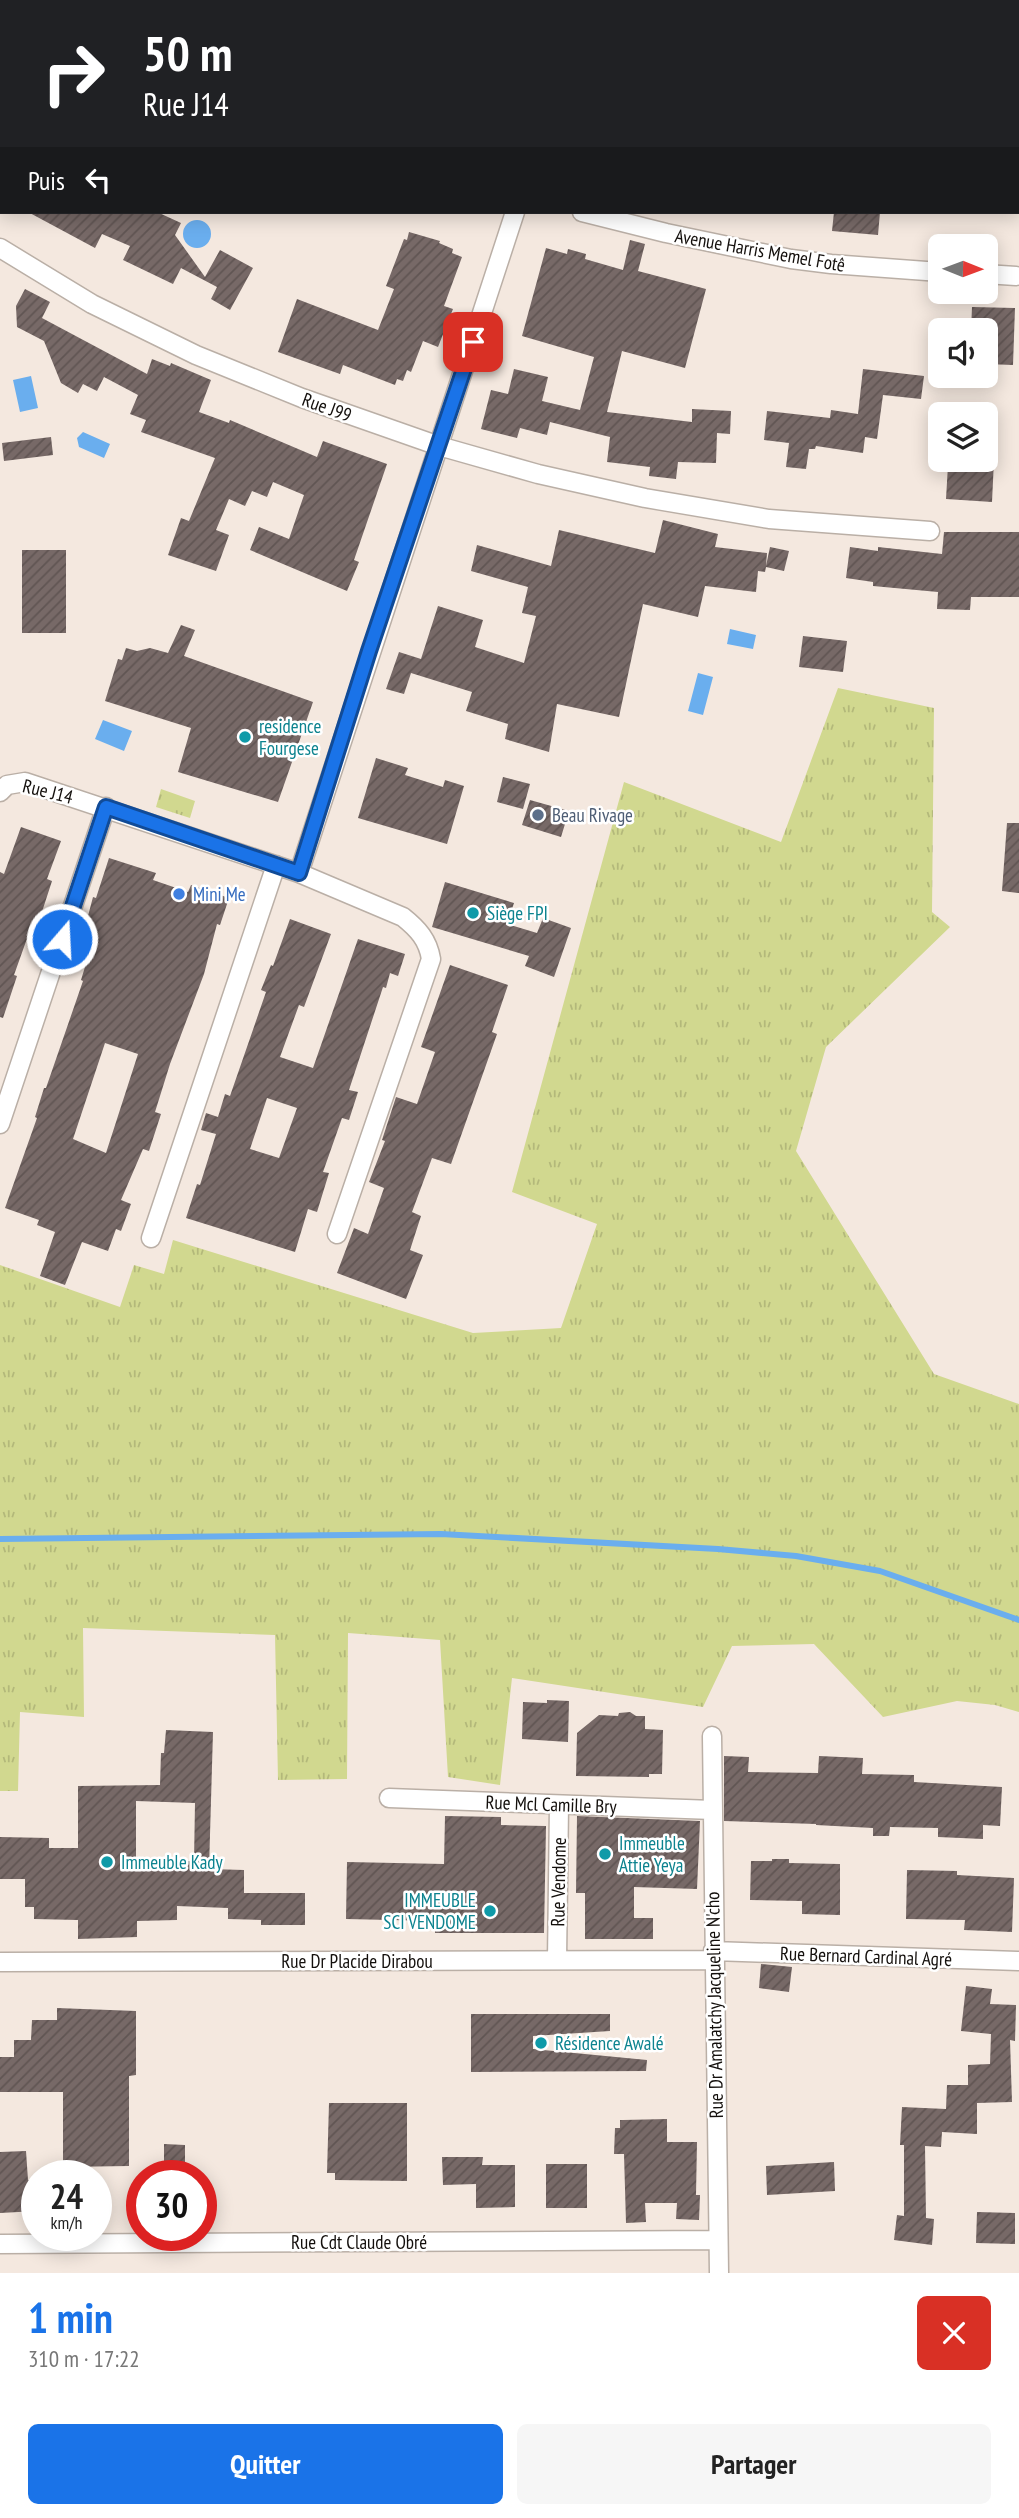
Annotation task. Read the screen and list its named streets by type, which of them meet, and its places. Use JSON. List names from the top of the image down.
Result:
{
  "streets": {
    "street": [
      "Avenue Harris Memel Fotê",
      "Rue J99",
      "Rue J14",
      "Rue Mcl Camille Bry",
      "Rue Vendome",
      "Rue Bernard Cardinal Agré",
      "Rue Dr Placide Dirabou",
      "Rue Dr Amalatchy Jacqueline N'cho",
      "Rue Cdt Claude Obré"
    ]
  },
  "crossings": [
    ["Rue Mcl Camille Bry", "Rue Vendome"],
    ["Rue Mcl Camille Bry", "Rue Dr Amalatchy Jacqueline N'cho"],
    ["Rue Vendome", "Rue Dr Placide Dirabou"],
    ["Rue Bernard Cardinal Agré", "Rue Dr Placide Dirabou"],
    ["Rue Bernard Cardinal Agré", "Rue Dr Amalatchy Jacqueline N'cho"],
    ["Rue Dr Placide Dirabou", "Rue Dr Amalatchy Jacqueline N'cho"],
    ["Rue Dr Amalatchy Jacqueline N'cho", "Rue Cdt Claude Obré"]
  ],
  "places": [
    "residence Fourgese",
    "Beau Rivage",
    "Mini Me",
    "Siège FPI",
    "Immeuble Attie Yeya",
    "Immeuble Kady",
    "IMMEUBLE SCI VENDOME",
    "Résidence Awalé"
  ],
  "north": "right",
  "page": {
    "turn": ["50 m", "Rue J14"],
    "then": "Puis",
    "speed": "24 km/h",
    "limit": "30",
    "heading": ["1 min", "310 m · 17:22"],
    "buttons": ["Quitter", "Partager"]
  }
}
